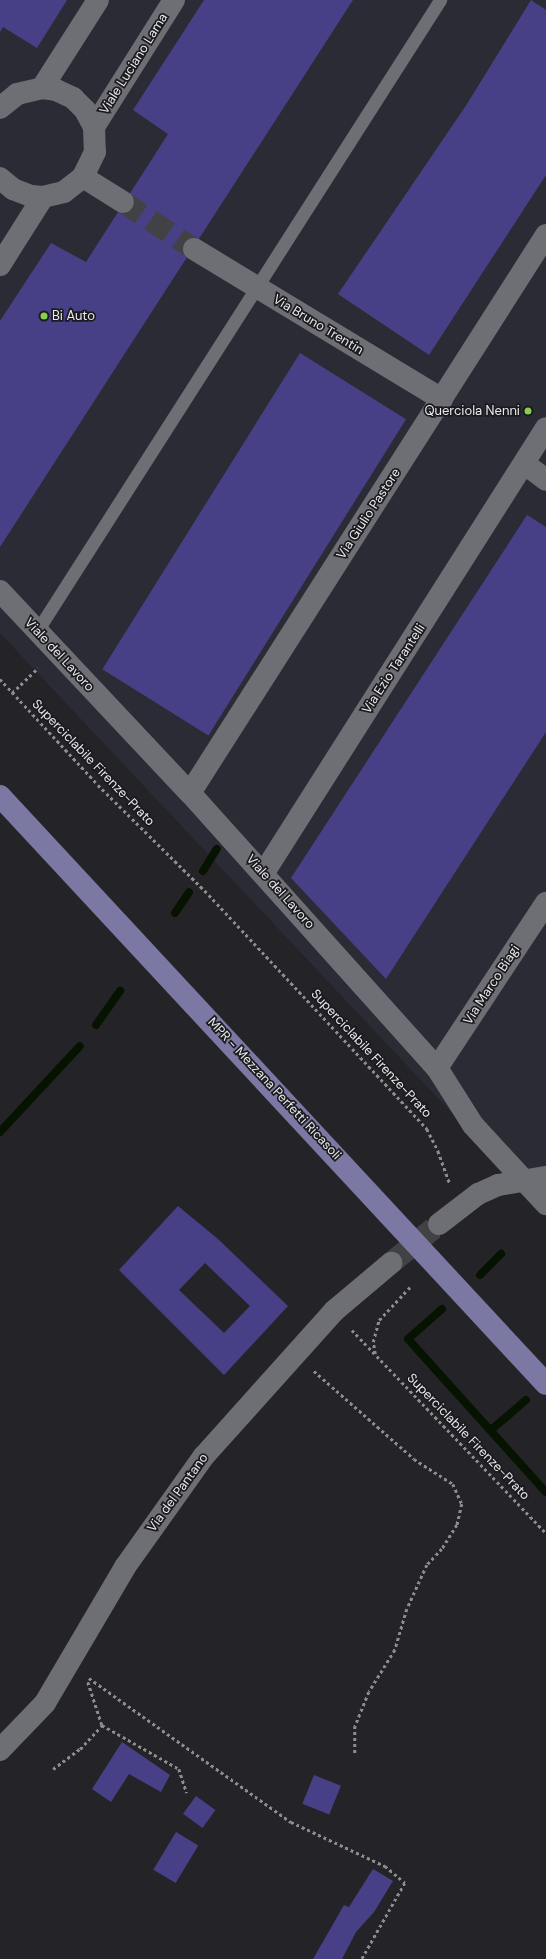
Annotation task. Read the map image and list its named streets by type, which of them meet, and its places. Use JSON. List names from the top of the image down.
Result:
{
  "streets": {
    "main road": ["MPR - Mezzana Perfetti Ricasoli"],
    "street": [
      "Viale Luciano Lama",
      "Via Bruno Trentin",
      "Via Giulio Pastore",
      "Viale del Lavoro",
      "Via Ezio Tarantelli",
      "Via Marco Biagi",
      "Via del Pantano"
    ],
    "path": ["Superciclabile Firenze-Prato"]
  },
  "crossings": [
    ["Via Bruno Trentin", "Via Giulio Pastore"],
    ["Via Giulio Pastore", "Viale del Lavoro"],
    ["Viale del Lavoro", "Via Ezio Tarantelli"],
    ["Viale del Lavoro", "Via Marco Biagi"],
    ["Superciclabile Firenze-Prato", "Via del Pantano"]
  ],
  "places": ["Bi Auto", "Querciola Nenni"]
}
